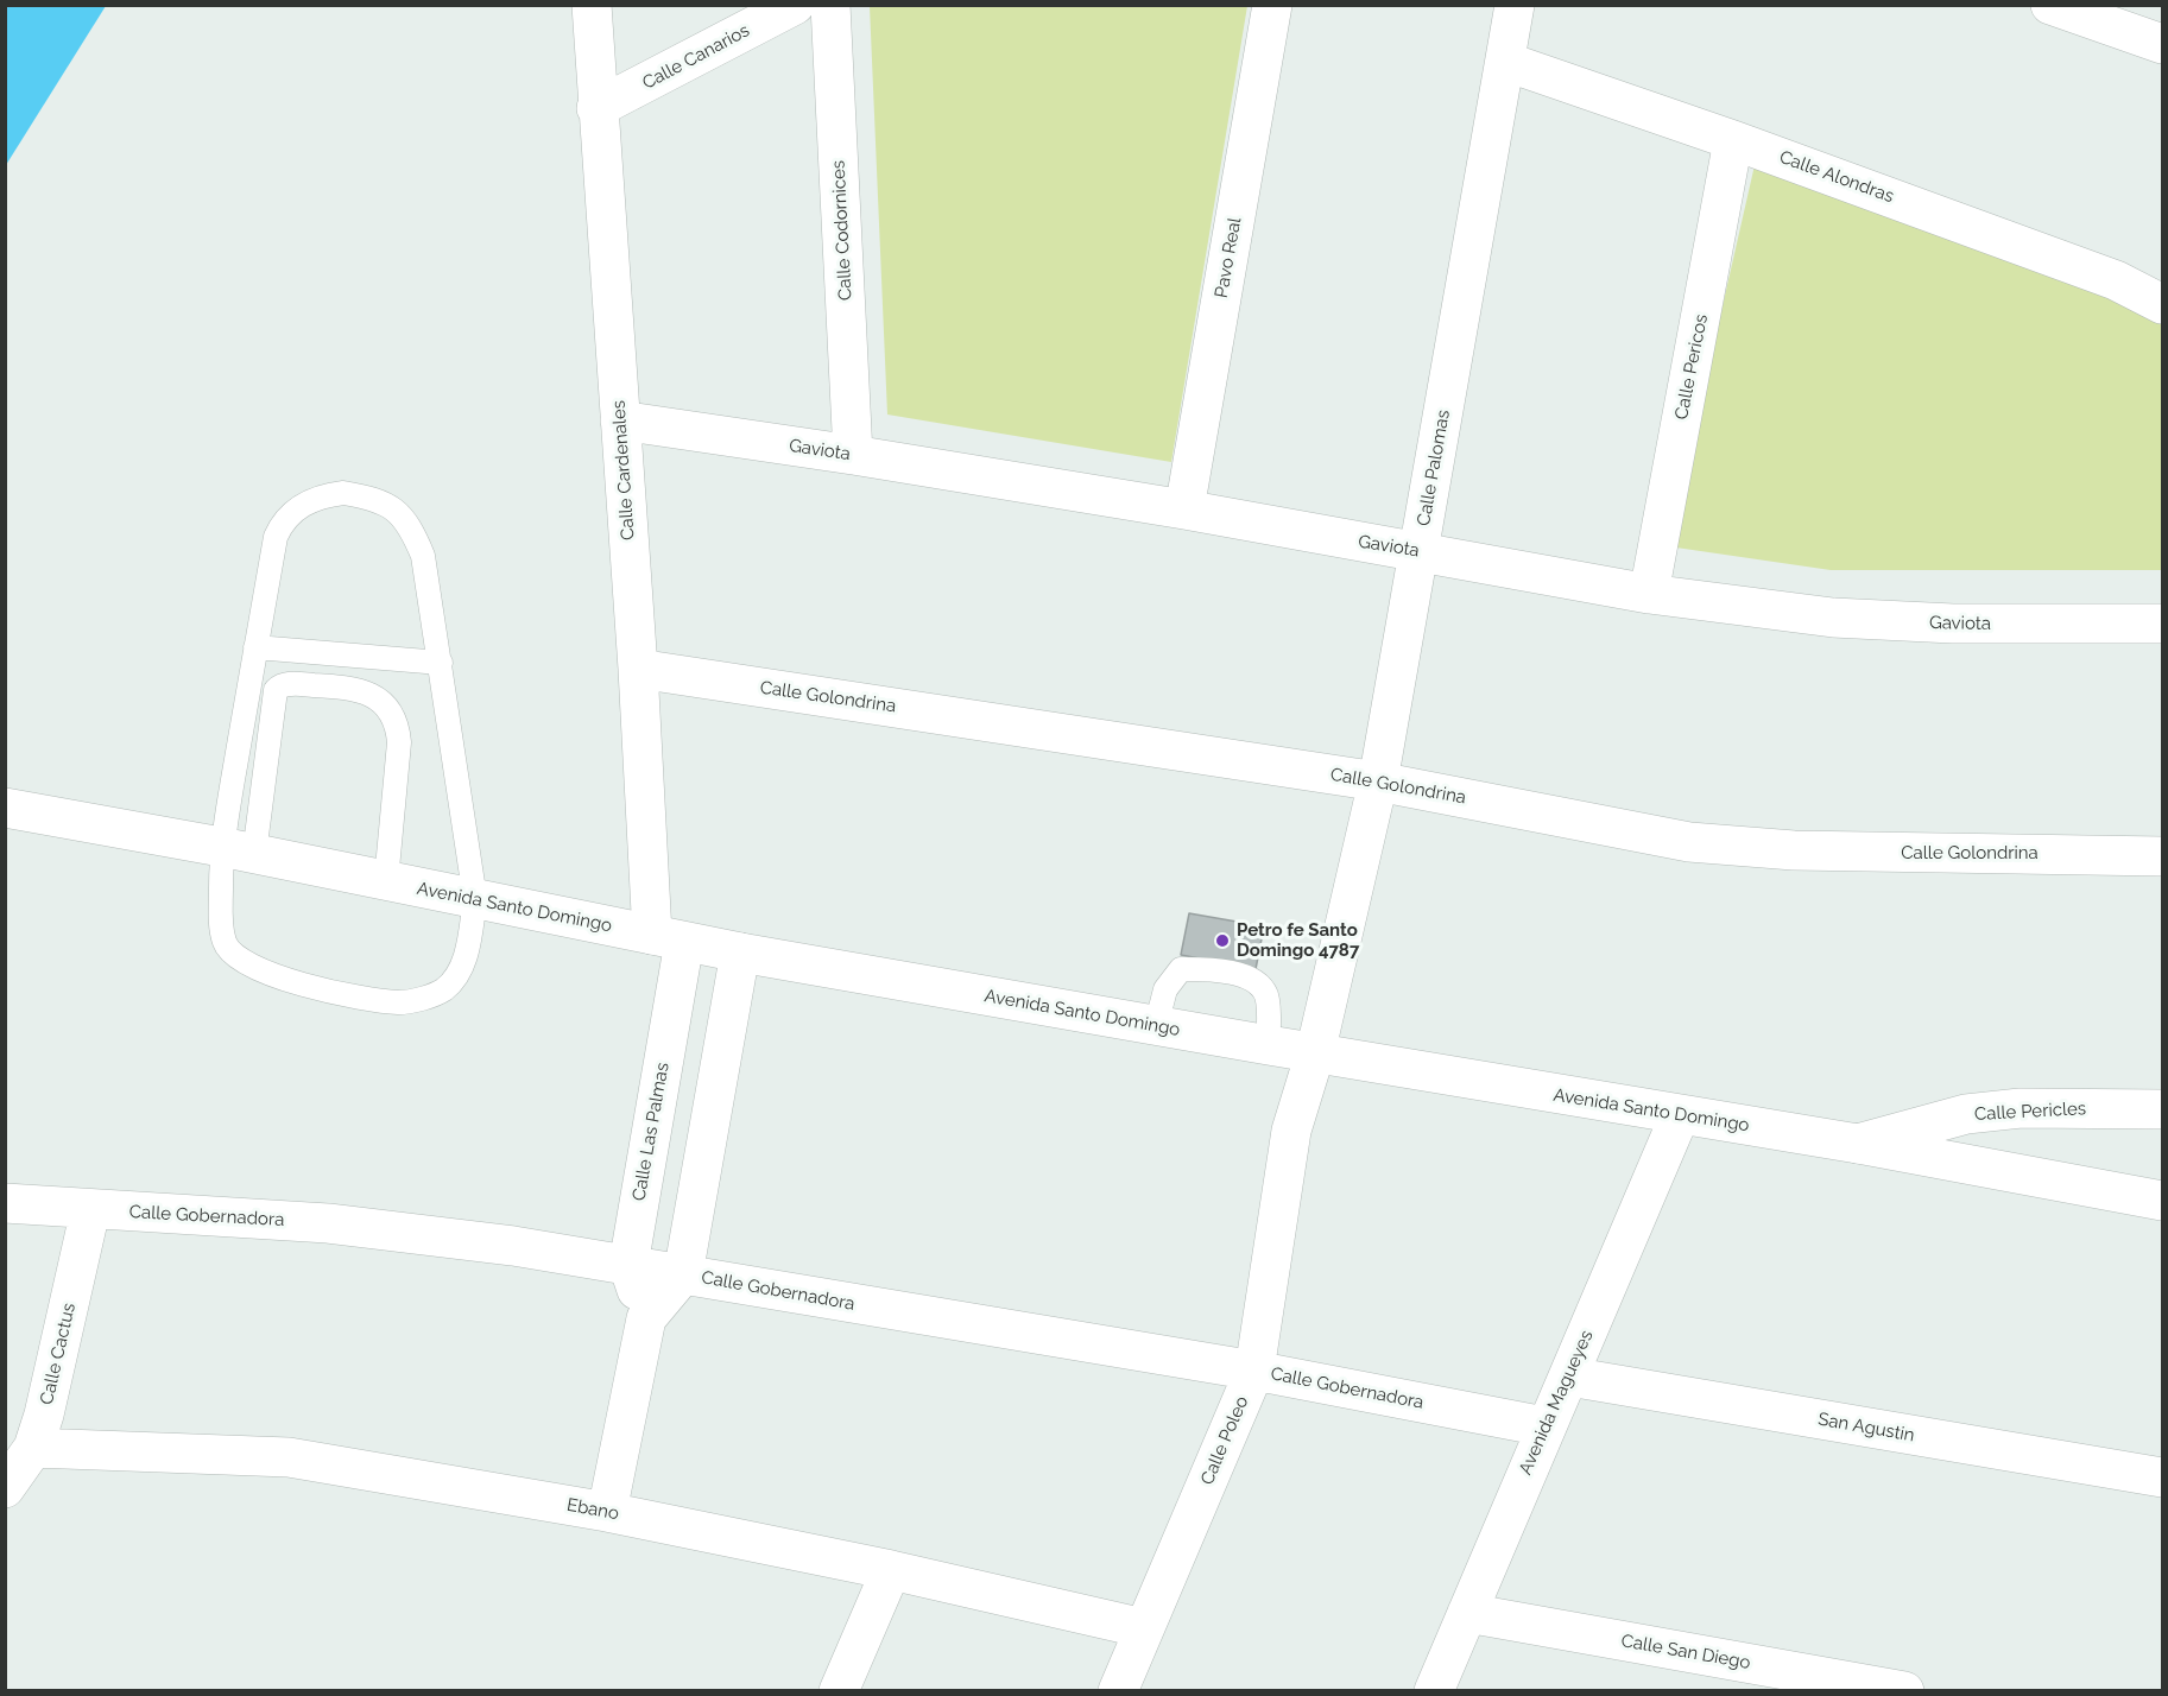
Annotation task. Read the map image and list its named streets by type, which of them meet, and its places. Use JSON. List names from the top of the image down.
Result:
{
  "streets": {
    "street": [
      "Calle Canarios",
      "Calle Alondras",
      "Calle Codornices",
      "Pavo Real",
      "Calle Pericos",
      "Gaviota",
      "Calle Palomas",
      "Calle Cardenales",
      "Calle Golondrina",
      "Avenida Santo Domingo",
      "Calle Pericles",
      "Calle Las Palmas",
      "Calle Gobernadora",
      "Calle Cactus",
      "Avenida Magueyes",
      "San Agustin",
      "Calle Poleo",
      "Ebano",
      "Calle San Diego"
    ]
  },
  "crossings": [
    ["Calle Canarios", "Calle Cardenales"],
    ["Calle Alondras", "Calle Pericos"],
    ["Calle Alondras", "Calle Palomas"],
    ["Calle Codornices", "Gaviota"],
    ["Pavo Real", "Gaviota"],
    ["Calle Pericos", "Gaviota"],
    ["Gaviota", "Calle Palomas"],
    ["Gaviota", "Calle Cardenales"],
    ["Calle Palomas", "Calle Golondrina"],
    ["Calle Palomas", "Avenida Santo Domingo"],
    ["Calle Palomas", "Calle Poleo"],
    ["Calle Cardenales", "Calle Golondrina"],
    ["Calle Cardenales", "Avenida Santo Domingo"],
    ["Calle Cardenales", "Calle Las Palmas"],
    ["Avenida Santo Domingo", "Calle Pericles"],
    ["Avenida Santo Domingo", "Calle Las Palmas"],
    ["Avenida Santo Domingo", "Avenida Magueyes"],
    ["Avenida Santo Domingo", "Calle Poleo"],
    ["Calle Las Palmas", "Calle Gobernadora"],
    ["Calle Las Palmas", "Ebano"],
    ["Calle Gobernadora", "Calle Cactus"],
    ["Calle Gobernadora", "Avenida Magueyes"],
    ["Calle Gobernadora", "Calle Poleo"],
    ["Calle Cactus", "Ebano"],
    ["Avenida Magueyes", "San Agustin"],
    ["Avenida Magueyes", "Calle San Diego"],
    ["Calle Poleo", "Ebano"]
  ],
  "places": ["Petro fe Santo Domingo 4787"]
}
